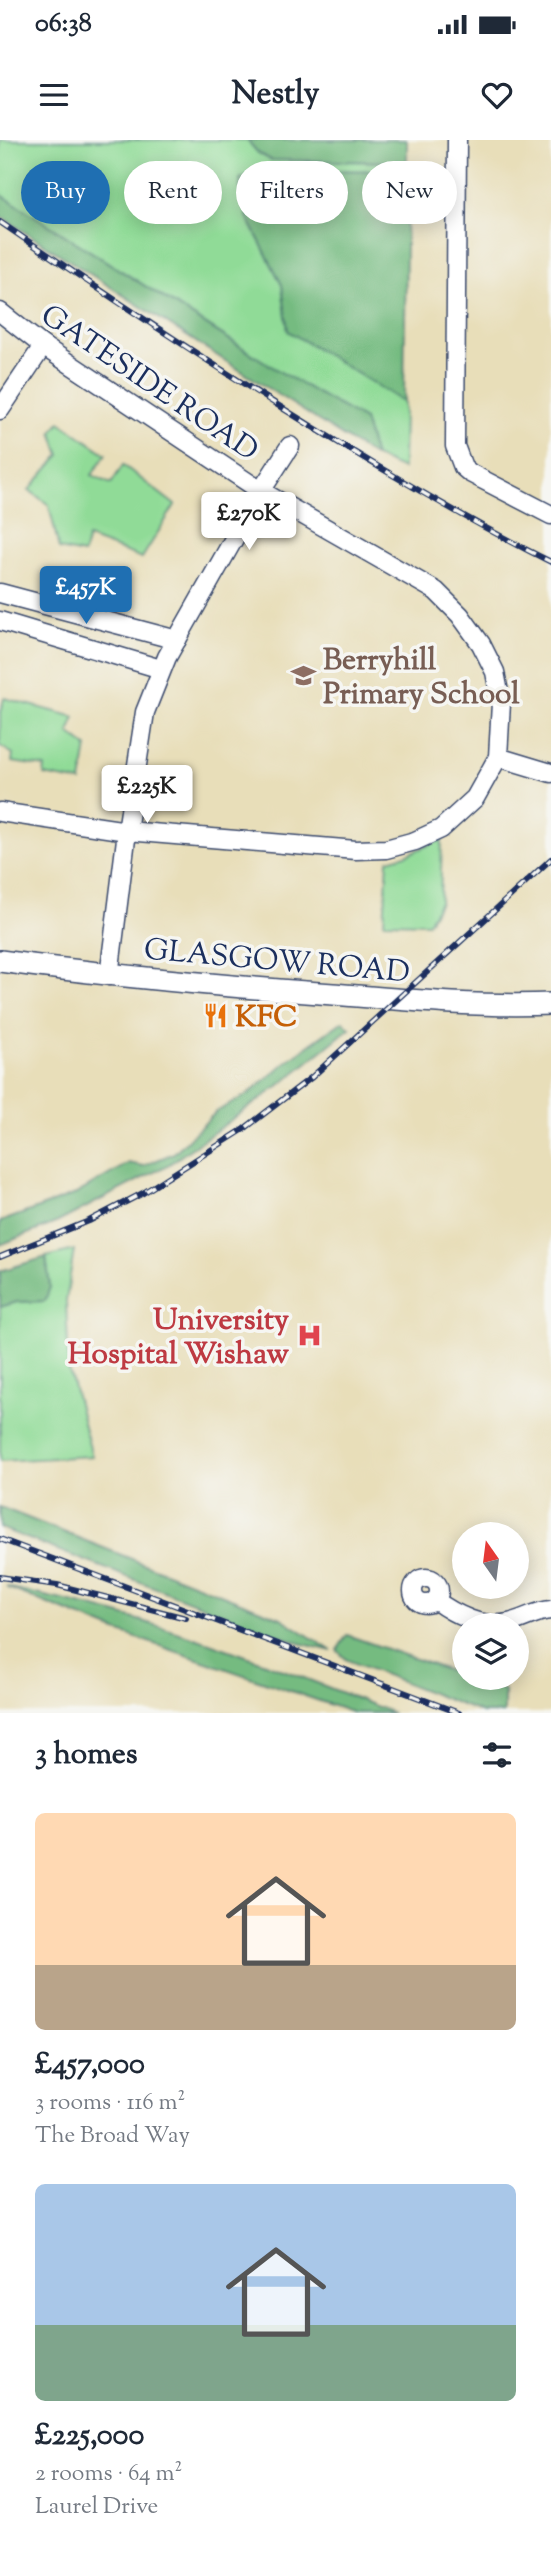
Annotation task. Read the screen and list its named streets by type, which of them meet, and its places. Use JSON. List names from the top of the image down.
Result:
{
  "streets": {
    "main road": ["GLASGOW ROAD"],
    "street": ["GATESIDE ROAD"]
  },
  "places": {
    "school or university": ["Berryhill Primary School"],
    "restaurant": ["KFC"],
    "hospital": ["University Hospital Wishaw"]
  },
  "north": "top",
  "page": {
    "status": "06:38",
    "header": "Nestly",
    "chip": [
      "Buy",
      "Rent",
      "Filters",
      "New"
    ],
    "price": ["£270K", "£457K", "£225K"],
    "heading": "3 homes",
    "list": [
      {
        "name": "£457,000",
        "note": "3 rooms · 116 m² · The Broad Way"
      },
      {
        "name": "£225,000",
        "note": "2 rooms · 64 m² · Laurel Drive"
      }
    ]
  }
}
